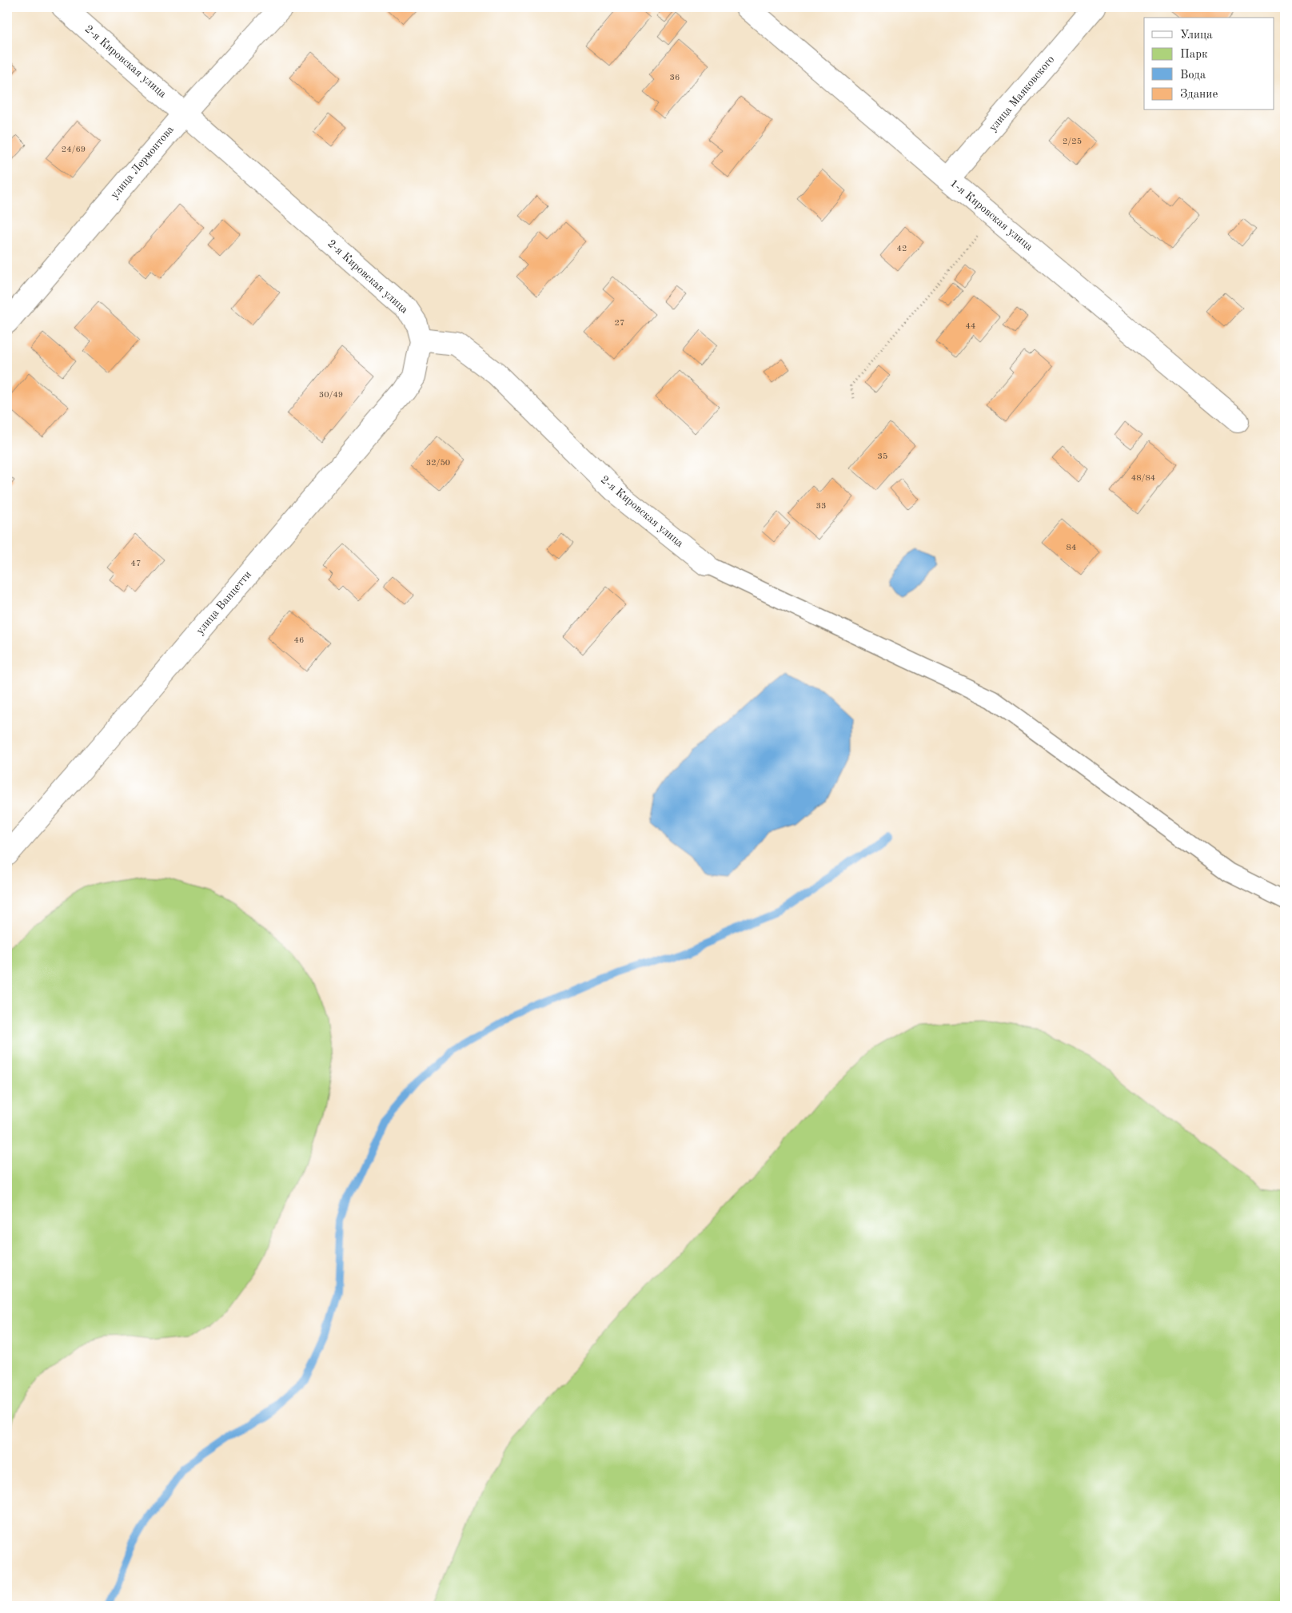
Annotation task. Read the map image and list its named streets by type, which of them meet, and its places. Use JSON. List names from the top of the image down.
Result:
{
  "streets": {
    "street": [
      "2-я Кировская улица",
      "улица Маяковского",
      "улица Лермонтова",
      "1-я Кировская улица",
      "улица Ванцетти"
    ]
  },
  "crossings": [
    ["2-я Кировская улица", "улица Лермонтова"],
    ["2-я Кировская улица", "улица Ванцетти"],
    ["улица Маяковского", "1-я Кировская улица"]
  ],
  "house_numbers": [
    "36",
    "2/25",
    "24/69",
    "42",
    "27",
    "44",
    "30/49",
    "35",
    "32/50",
    "48/84",
    "33",
    "84",
    "47",
    "46"
  ],
  "legend": [
    "Улица",
    "Парк",
    "Вода",
    "Здание"
  ]
}
